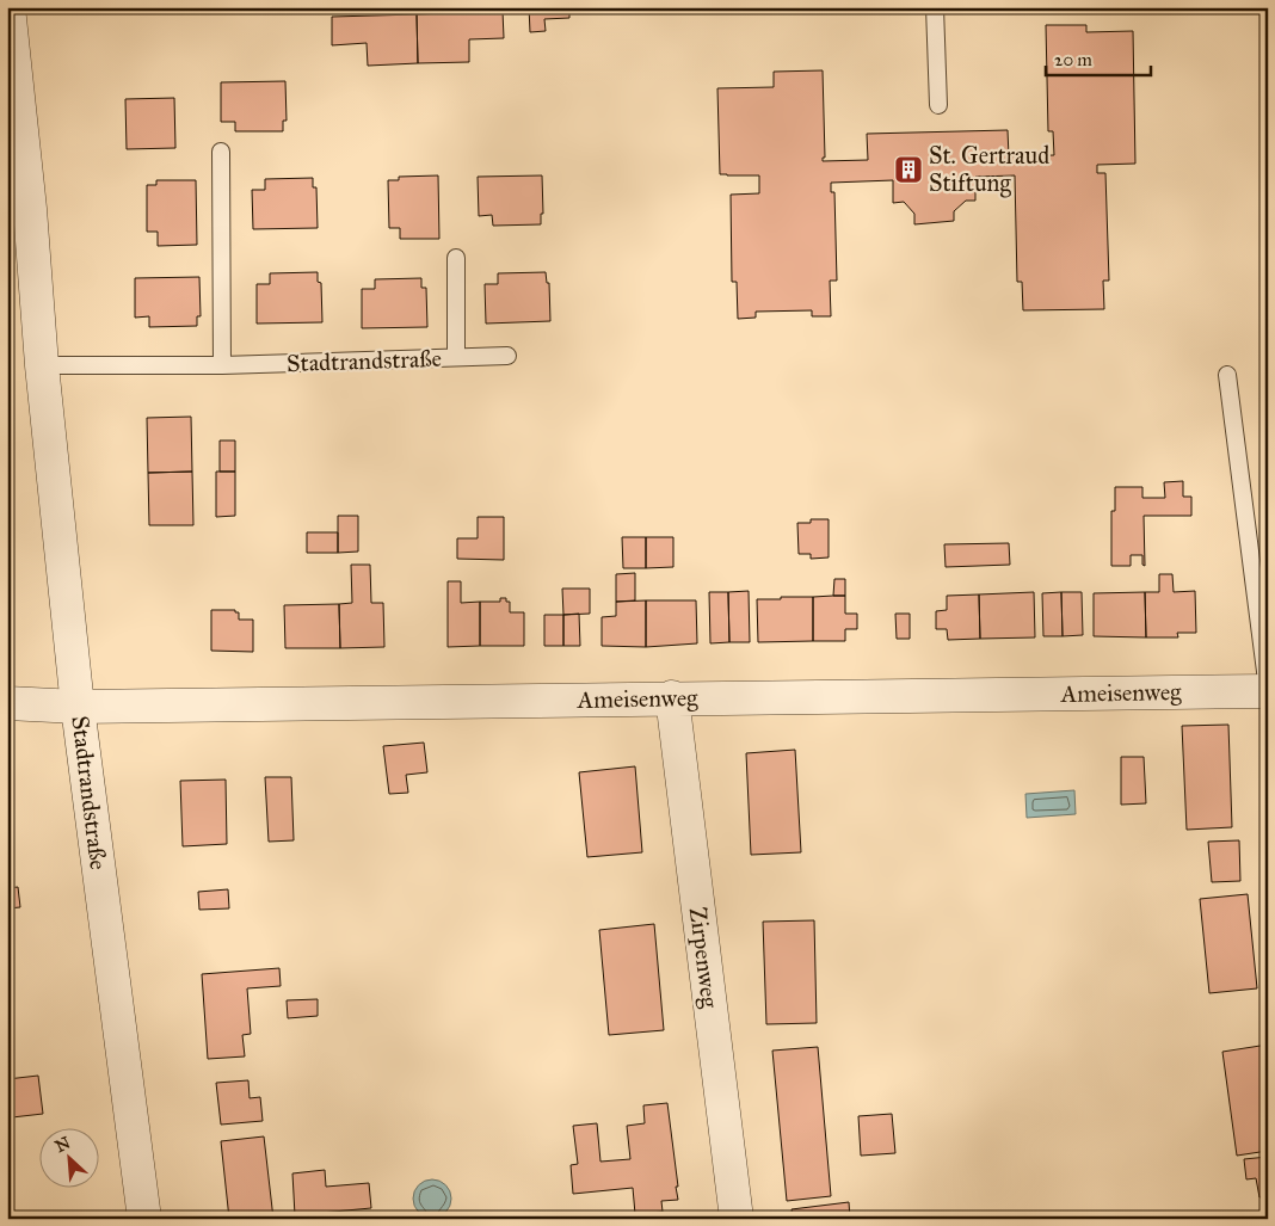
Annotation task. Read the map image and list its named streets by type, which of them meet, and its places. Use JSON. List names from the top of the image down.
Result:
{
  "streets": {
    "street": ["Stadtrandstraße", "Ameisenweg", "Zirpenweg"]
  },
  "crossings": [
    ["Stadtrandstraße", "Ameisenweg"],
    ["Ameisenweg", "Zirpenweg"]
  ],
  "places": {
    "building": ["St. Gertraud Stiftung"]
  },
  "scale_bar": "20 m",
  "north": "top left"
}
